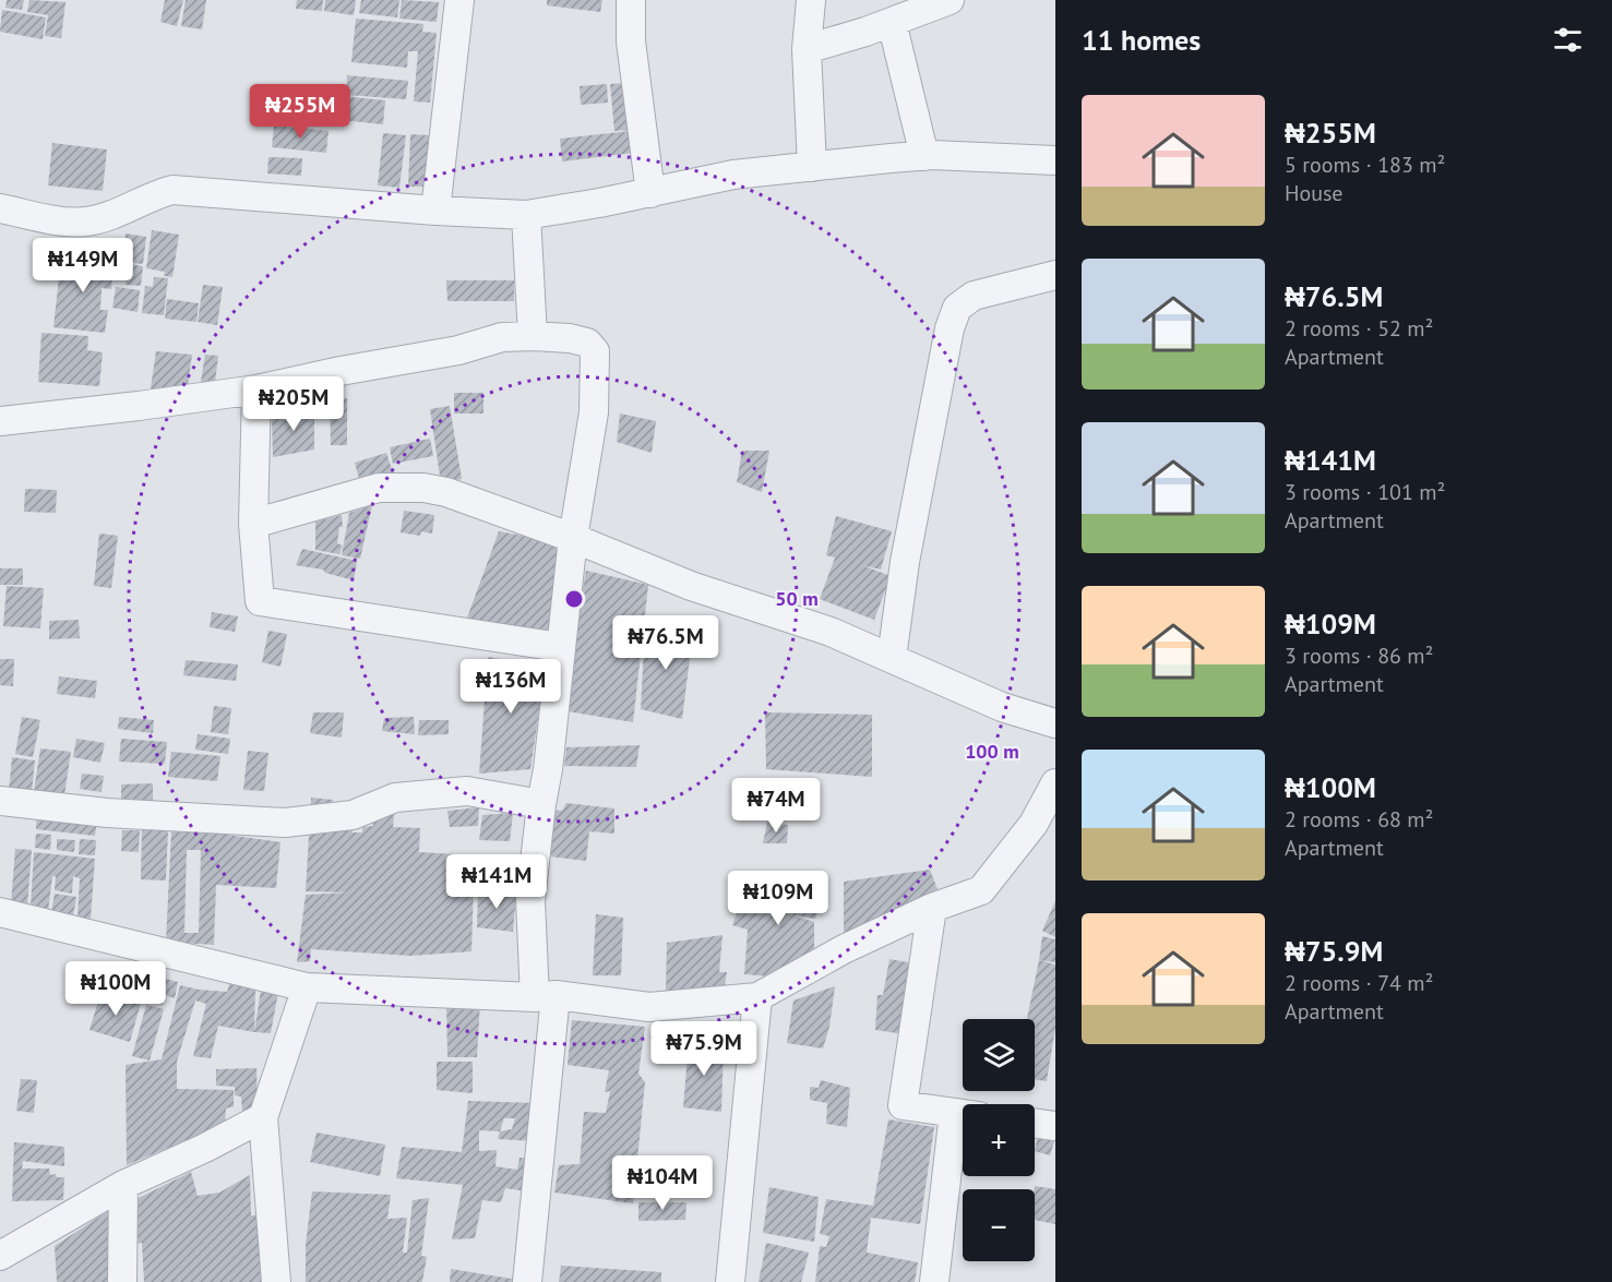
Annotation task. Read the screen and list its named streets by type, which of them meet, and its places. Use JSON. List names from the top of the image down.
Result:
{
  "page": {
    "heading": "11 homes",
    "list": [
      {
        "name": "₦255M",
        "note": "5 rooms · 183 m² · House"
      },
      {
        "name": "₦76.5M",
        "note": "2 rooms · 52 m² · Apartment"
      },
      {
        "name": "₦141M",
        "note": "3 rooms · 101 m² · Apartment"
      },
      {
        "name": "₦109M",
        "note": "3 rooms · 86 m² · Apartment"
      },
      {
        "name": "₦100M",
        "note": "2 rooms · 68 m² · Apartment"
      },
      {
        "name": "₦75.9M",
        "note": "2 rooms · 74 m² · Apartment"
      }
    ],
    "price": [
      "₦255M",
      "₦149M",
      "₦205M",
      "₦76.5M",
      "₦136M",
      "₦74M",
      "₦141M",
      "₦109M",
      "₦100M",
      "₦75.9M",
      "₦104M"
    ],
    "map_buttons": ["+", "−"]
  },
  "rings": ["50 m", "100 m"]
}
